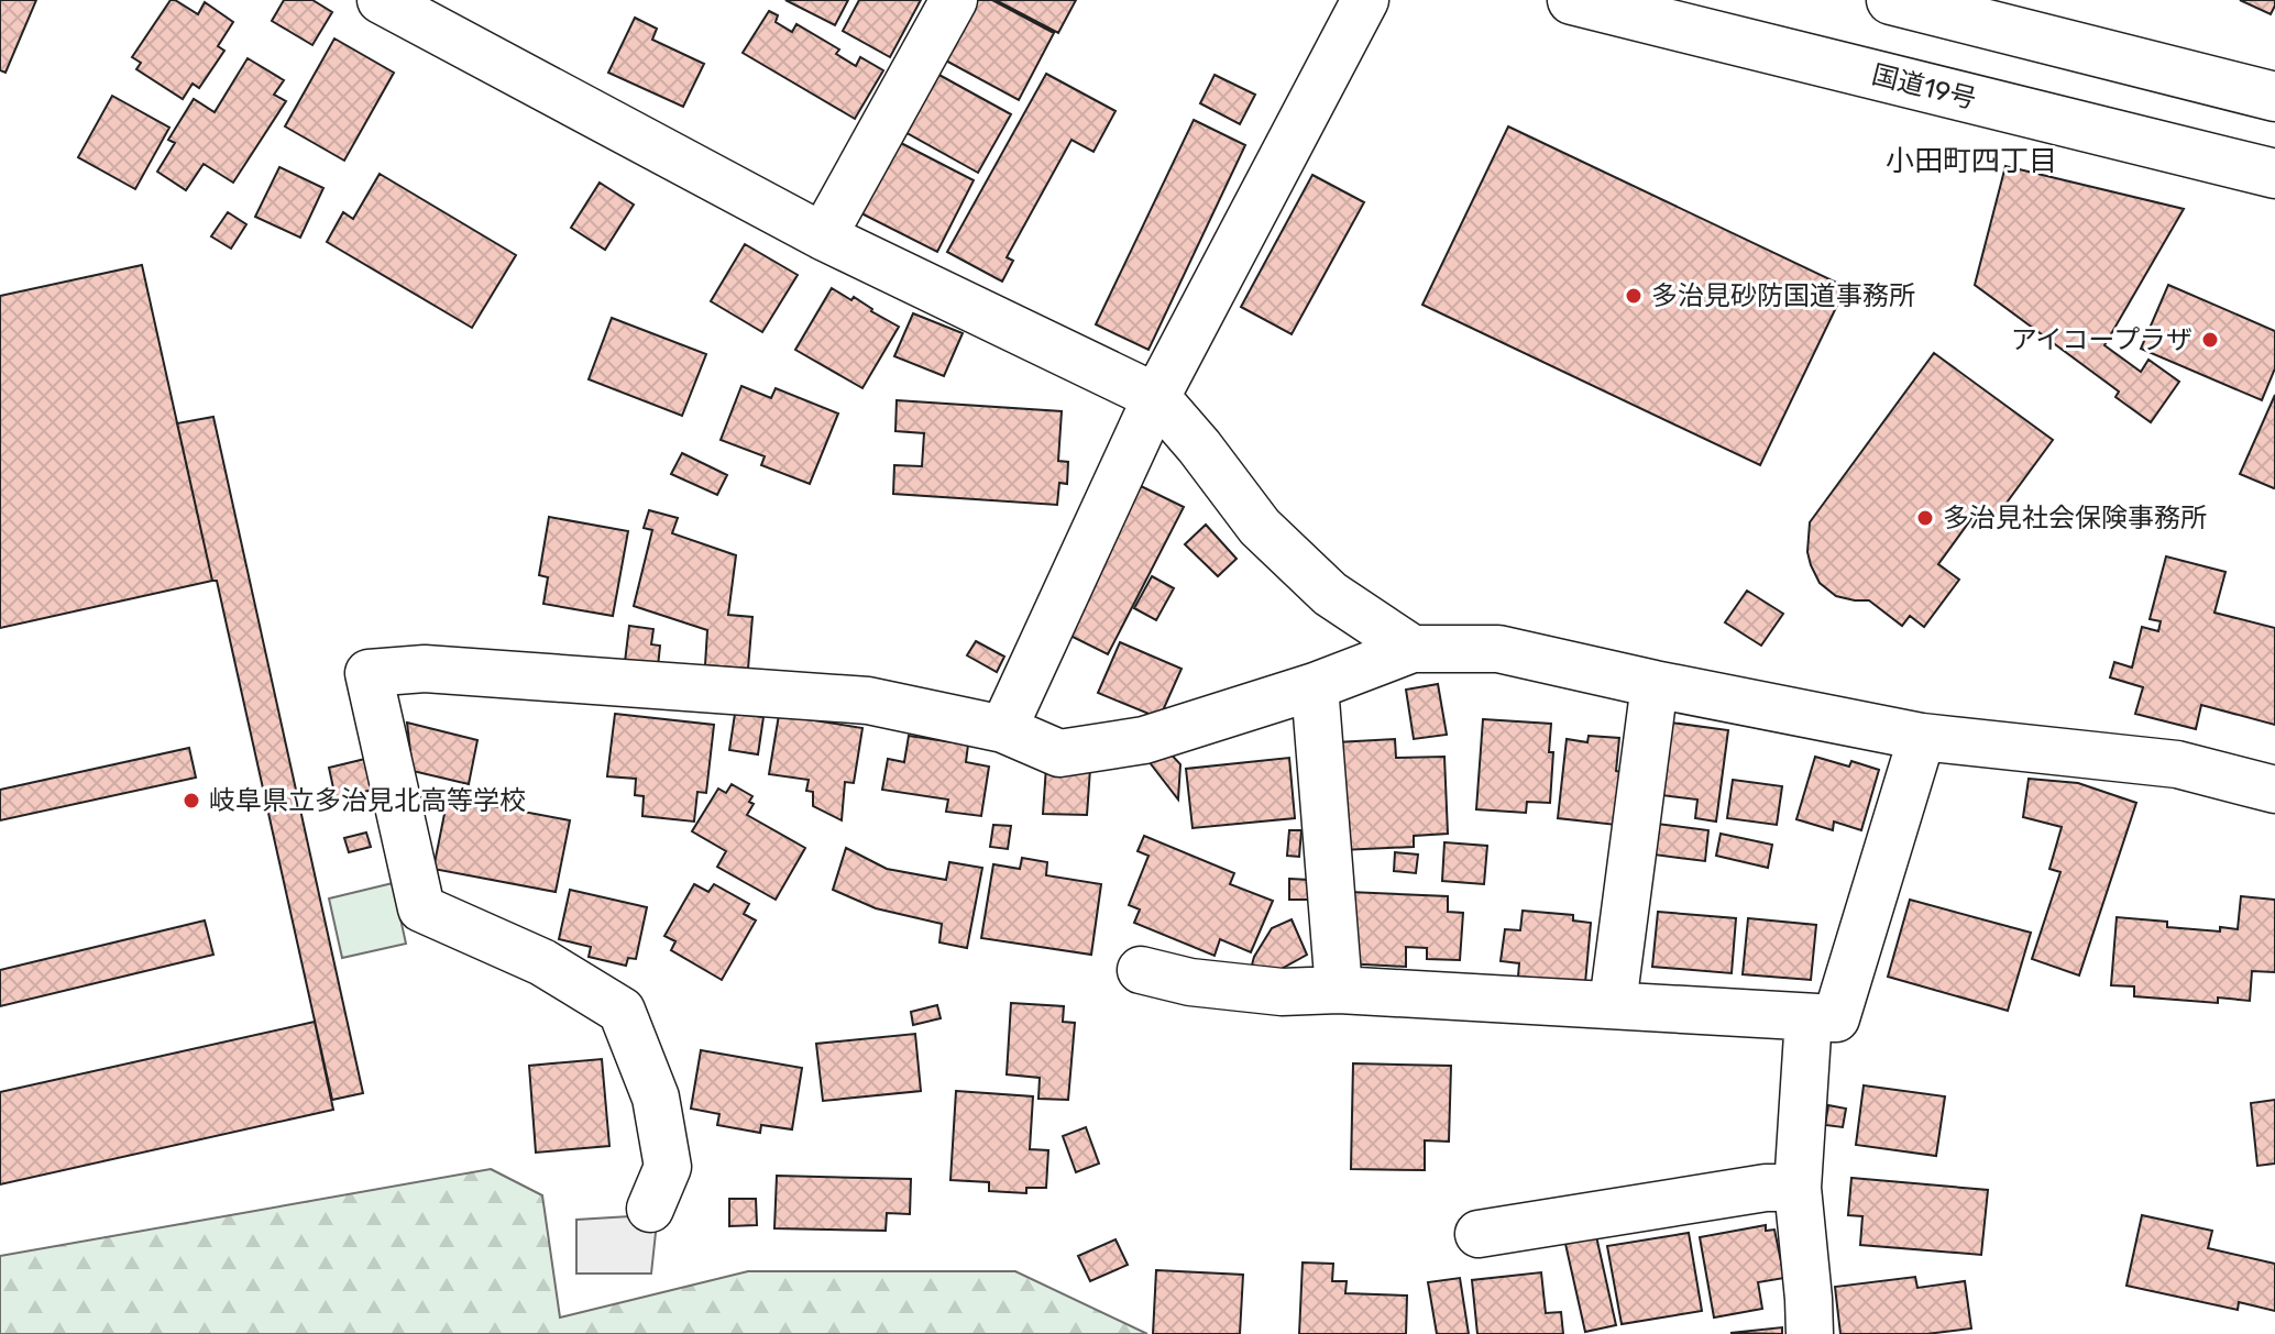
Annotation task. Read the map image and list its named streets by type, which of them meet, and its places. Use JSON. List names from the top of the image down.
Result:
{
  "streets": {
    "highway": ["国道19号"]
  },
  "districts": ["小田町四丁目"],
  "places": [
    "多治見砂防国道事務所",
    "アイコープラザ",
    "多治見社会保険事務所",
    "岐阜県立多治見北高等学校"
  ]
}
